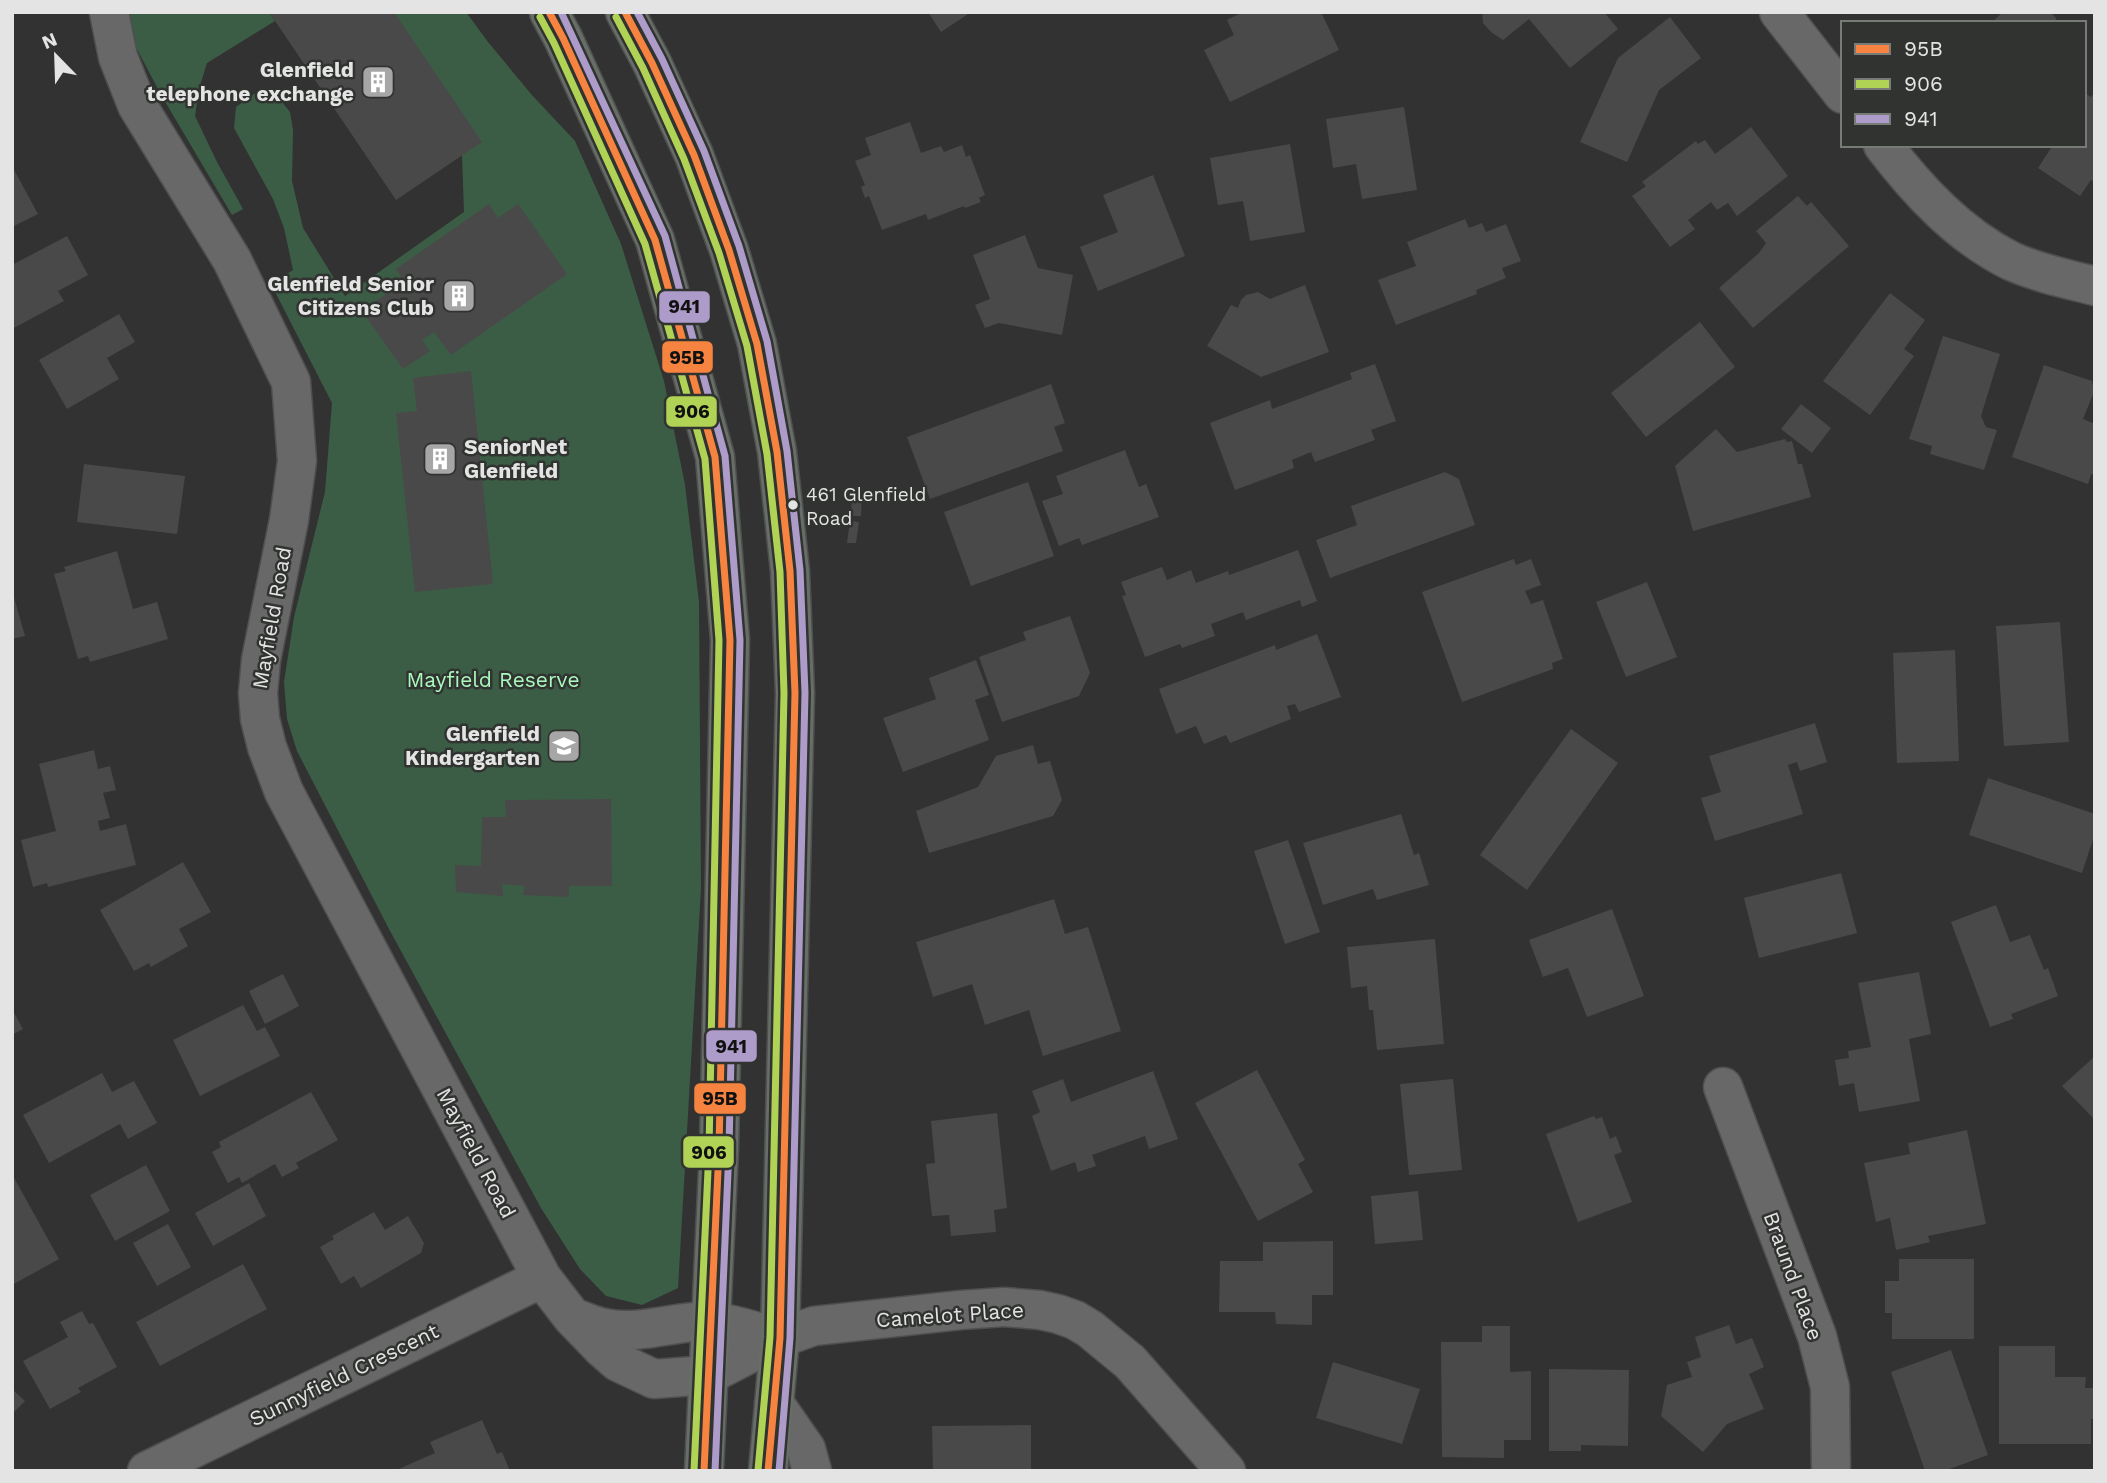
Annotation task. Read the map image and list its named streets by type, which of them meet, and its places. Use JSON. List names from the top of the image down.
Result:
{
  "streets": {
    "street": [
      "Mayfield Road",
      "Braund Place",
      "Camelot Place",
      "Sunnyfield Crescent"
    ]
  },
  "crossings": [
    ["Mayfield Road", "Camelot Place"],
    ["Mayfield Road", "Sunnyfield Crescent"]
  ],
  "parks": ["Mayfield Reserve"],
  "places": {
    "building": ["Glenfield telephone exchange", "Glenfield Senior Citizens Club", "SeniorNet Glenfield"],
    "other": ["461 Glenfield Road"],
    "school or university": ["Glenfield Kindergarten"]
  },
  "lines": ["transit line 95B", "transit line 941", "transit line 906"],
  "legend": ["95B", "906", "941"],
  "north": "top left"
}
